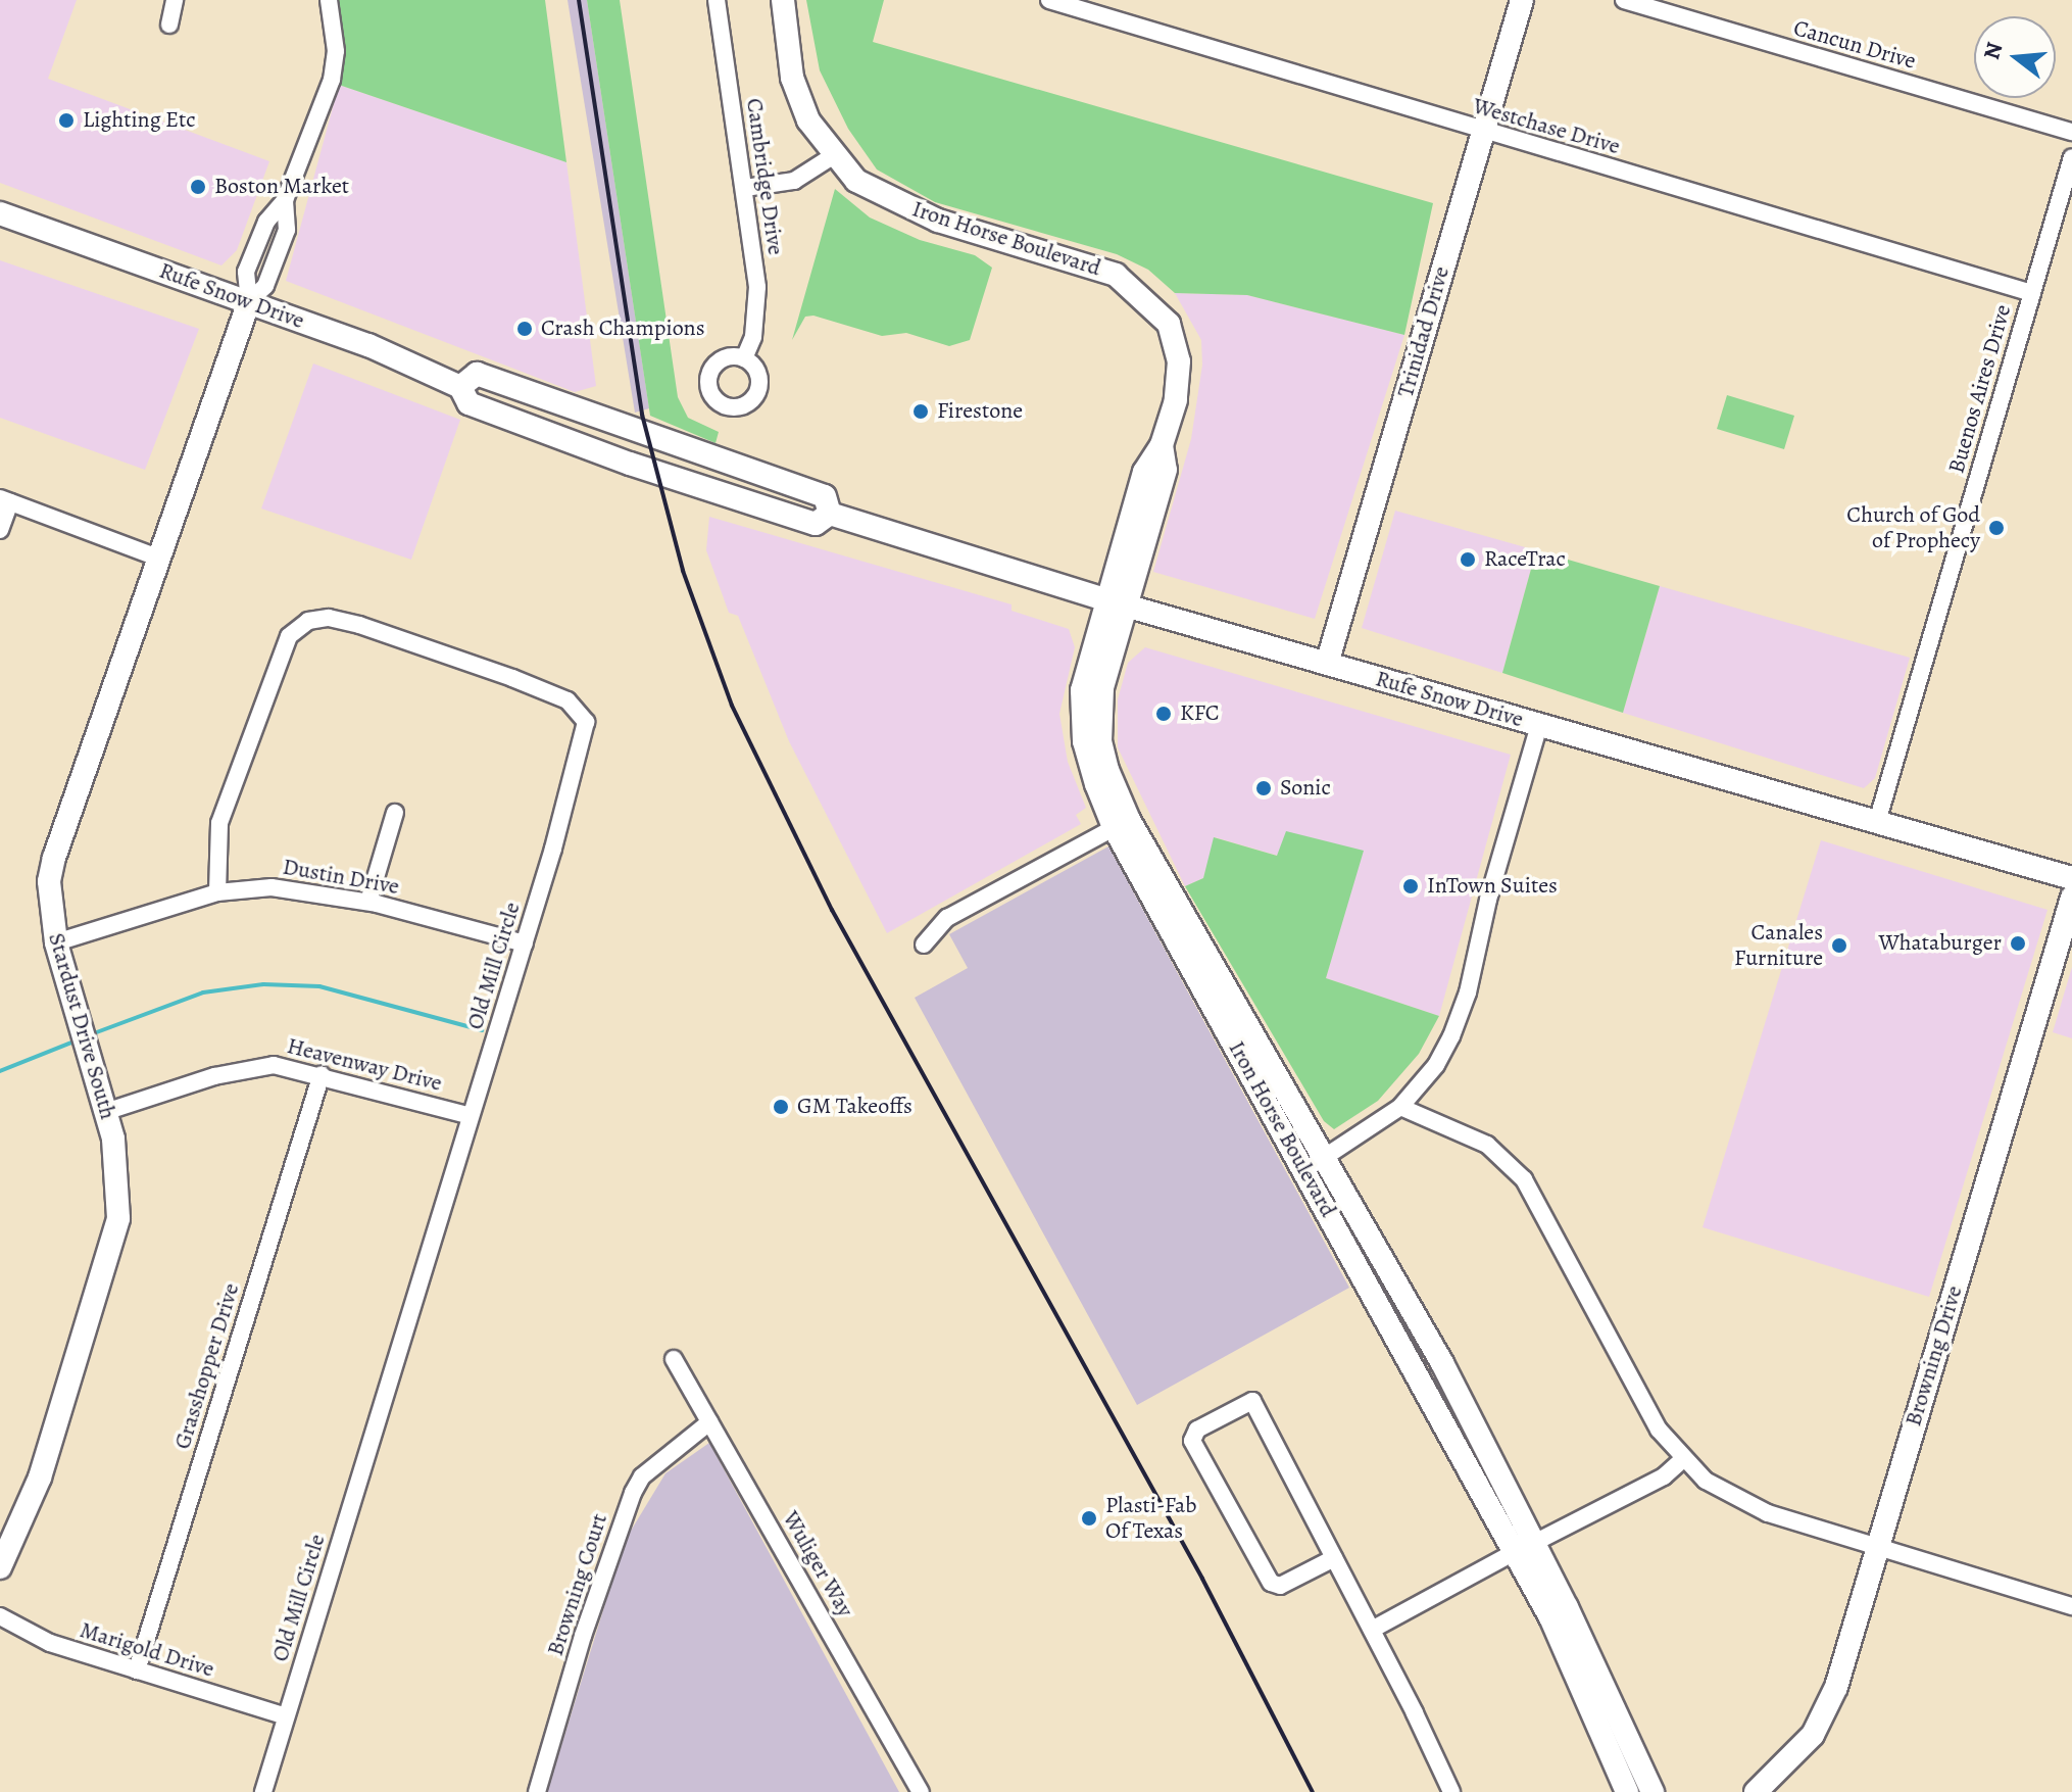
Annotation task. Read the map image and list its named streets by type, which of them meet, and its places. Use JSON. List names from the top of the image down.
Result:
{
  "streets": {
    "street": [
      "Cancun Drive",
      "Westchase Drive",
      "Cambridge Drive",
      "Iron Horse Boulevard",
      "Rufe Snow Drive",
      "Trinidad Drive",
      "Buenos Aires Drive",
      "Dustin Drive",
      "Old Mill Circle",
      "Stardust Drive South",
      "Heavenway Drive",
      "Browning Drive",
      "Grasshopper Drive",
      "Wuliger Way",
      "Browning Court",
      "Marigold Drive"
    ]
  },
  "crossings": [
    ["Westchase Drive", "Trinidad Drive"],
    ["Westchase Drive", "Buenos Aires Drive"],
    ["Iron Horse Boulevard", "Rufe Snow Drive"],
    ["Rufe Snow Drive", "Trinidad Drive"],
    ["Rufe Snow Drive", "Buenos Aires Drive"],
    ["Rufe Snow Drive", "Stardust Drive South"],
    ["Dustin Drive", "Old Mill Circle"],
    ["Dustin Drive", "Stardust Drive South"],
    ["Old Mill Circle", "Heavenway Drive"],
    ["Old Mill Circle", "Marigold Drive"],
    ["Stardust Drive South", "Heavenway Drive"],
    ["Heavenway Drive", "Grasshopper Drive"],
    ["Grasshopper Drive", "Marigold Drive"],
    ["Wuliger Way", "Browning Court"]
  ],
  "places": [
    "Lighting Etc",
    "Boston Market",
    "Crash Champions",
    "Firestone",
    "Church of God of Prophecy",
    "RaceTrac",
    "KFC",
    "Sonic",
    "InTown Suites",
    "Whataburger",
    "Canales Furniture",
    "GM Takeoffs",
    "Plasti-Fab Of Texas"
  ],
  "north": "left"
}
